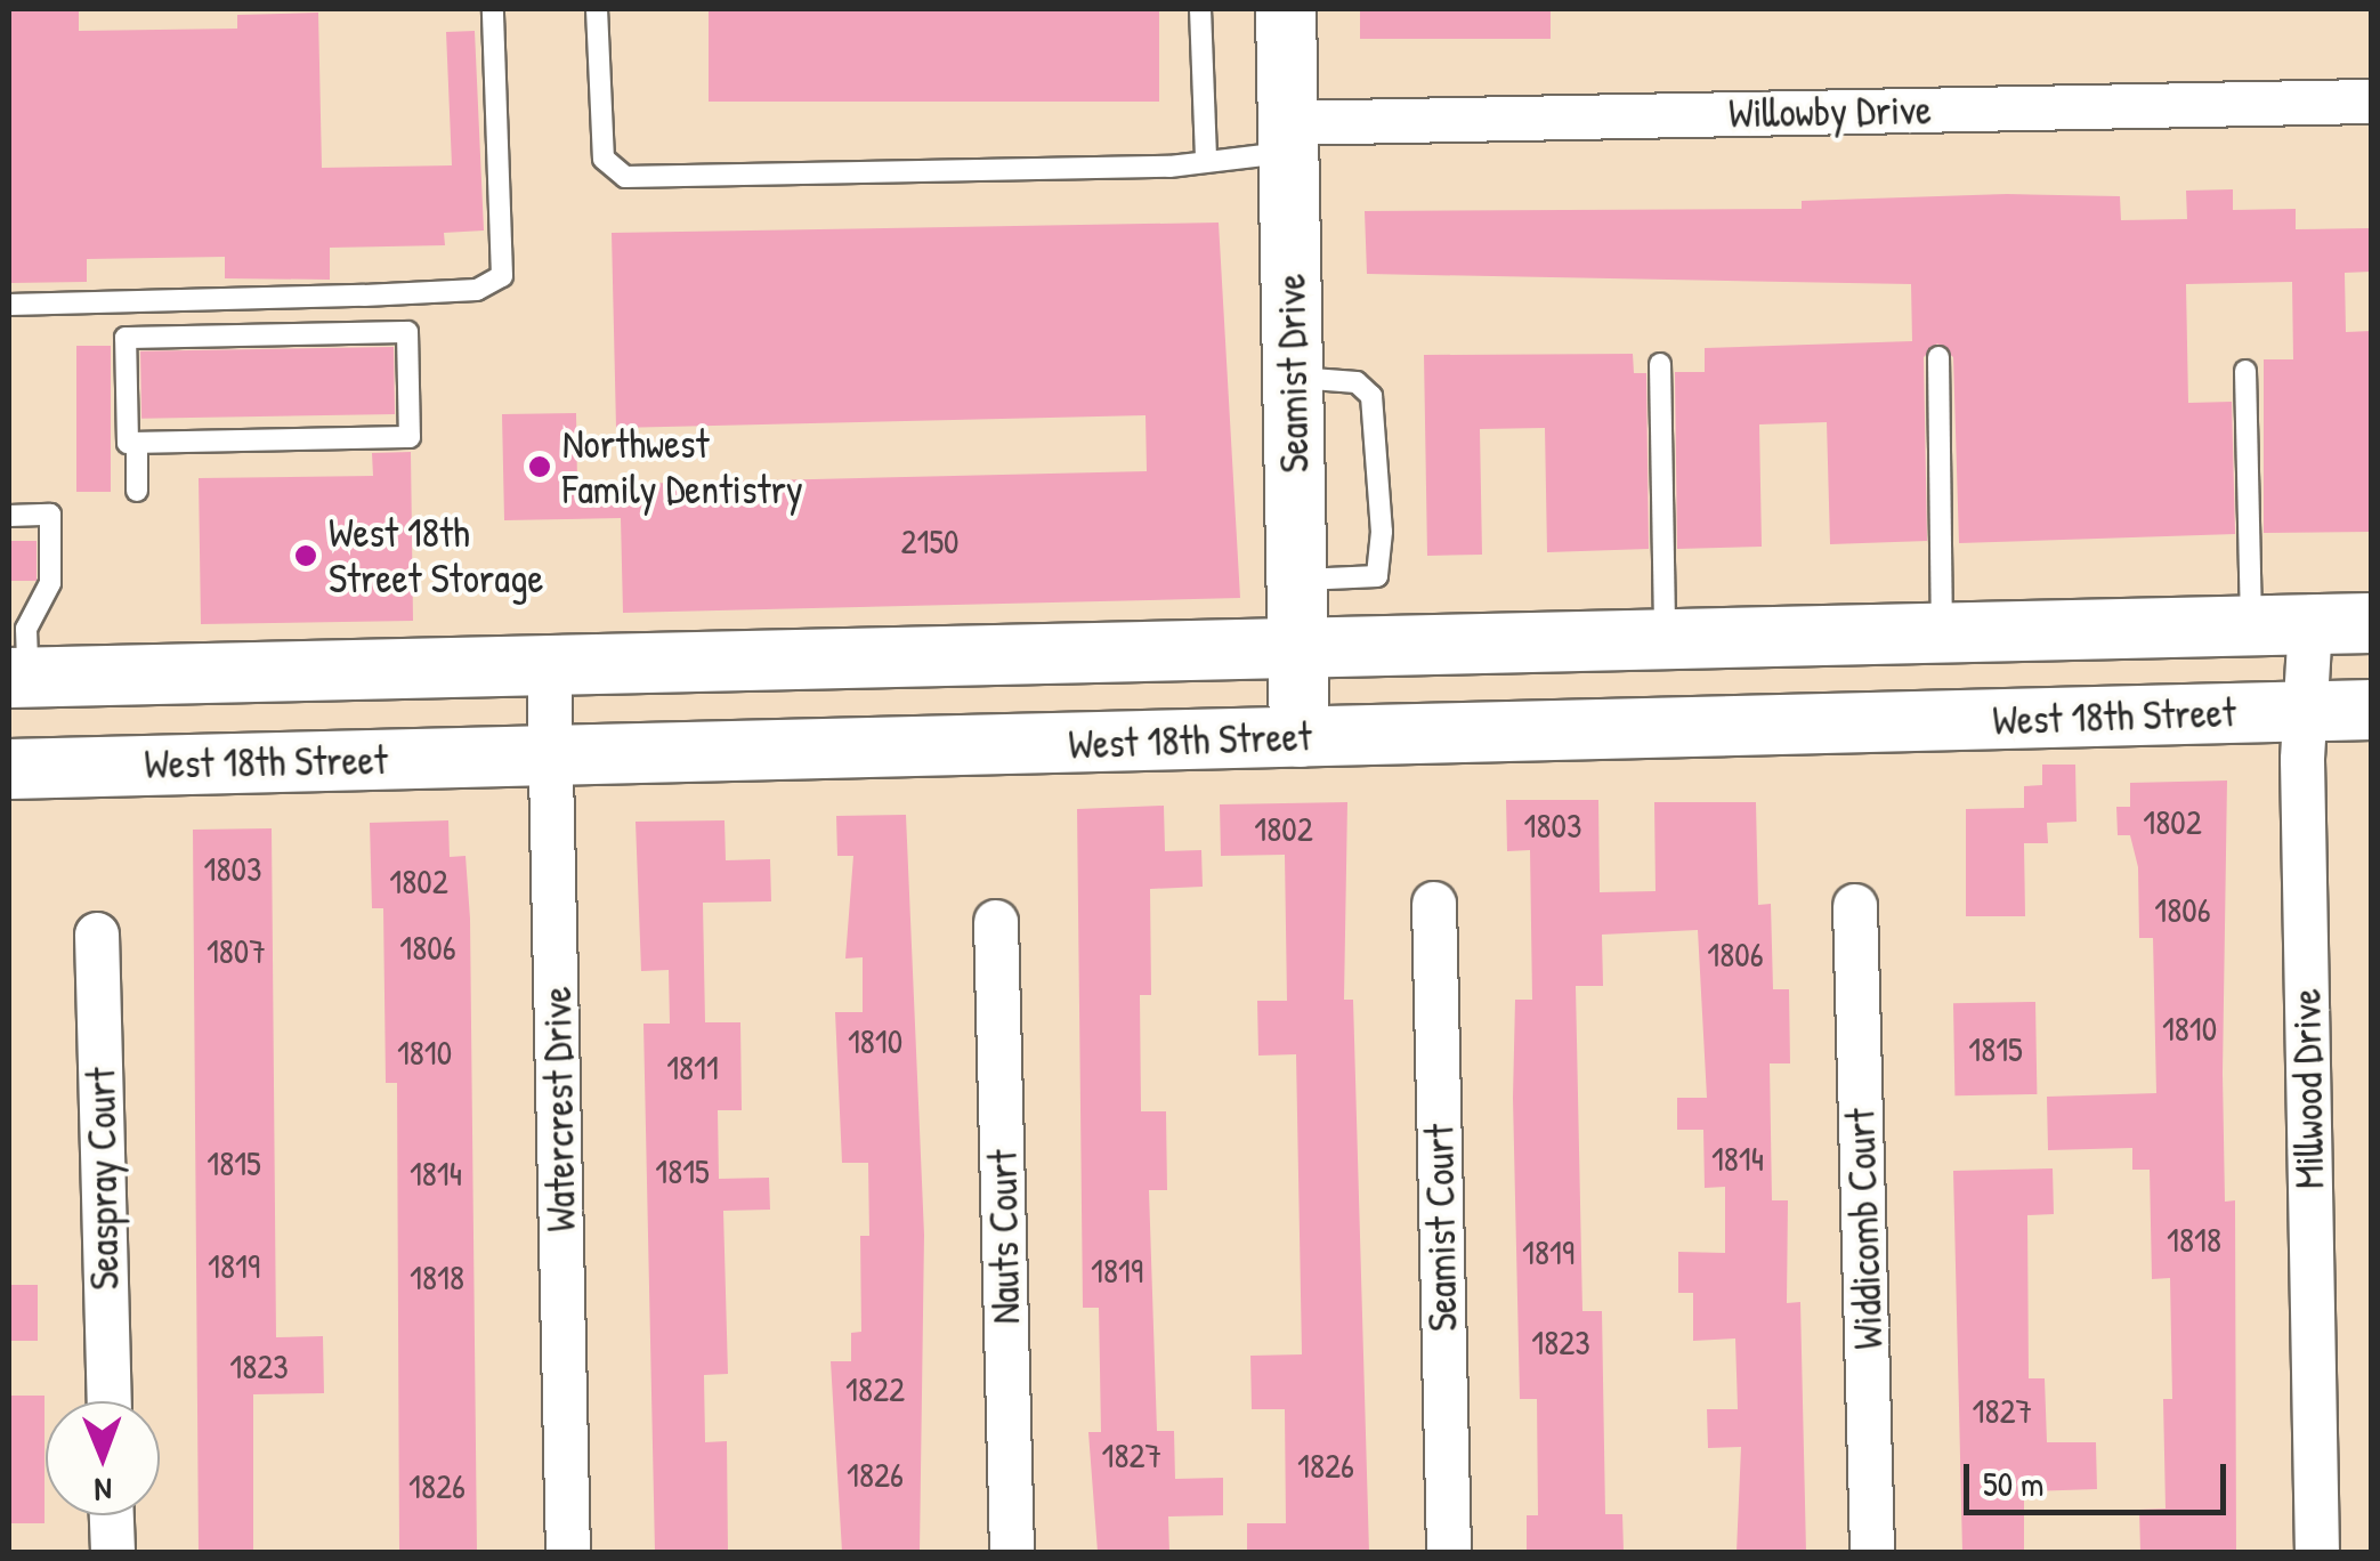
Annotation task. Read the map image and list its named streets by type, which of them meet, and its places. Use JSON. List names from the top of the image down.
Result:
{
  "streets": {
    "main road": ["Seamist Drive", "West 18th Street"],
    "street": [
      "Willowby Drive",
      "Millwood Drive",
      "Watercrest Drive",
      "Seaspray Court",
      "Seamist Court",
      "Widdicomb Court",
      "Nauts Court"
    ]
  },
  "crossings": [
    ["Willowby Drive", "Seamist Drive"],
    ["Seamist Drive", "West 18th Street"],
    ["West 18th Street", "Millwood Drive"],
    ["West 18th Street", "Watercrest Drive"]
  ],
  "places": ["Northwest Family Dentistry", "West 18th Street Storage"],
  "house_numbers": [
    "2150",
    "1802",
    "1803",
    "1802",
    "1803",
    "1802",
    "1806",
    "1806",
    "1807",
    "1806",
    "1810",
    "1810",
    "1815",
    "1810",
    "1811",
    "1814",
    "1815",
    "1815",
    "1814",
    "1818",
    "1819",
    "1819",
    "1819",
    "1818",
    "1823",
    "1823",
    "1822",
    "1827",
    "1827",
    "1826",
    "1826",
    "1826"
  ],
  "scale_bar": "50 m",
  "north": "bottom"
}
